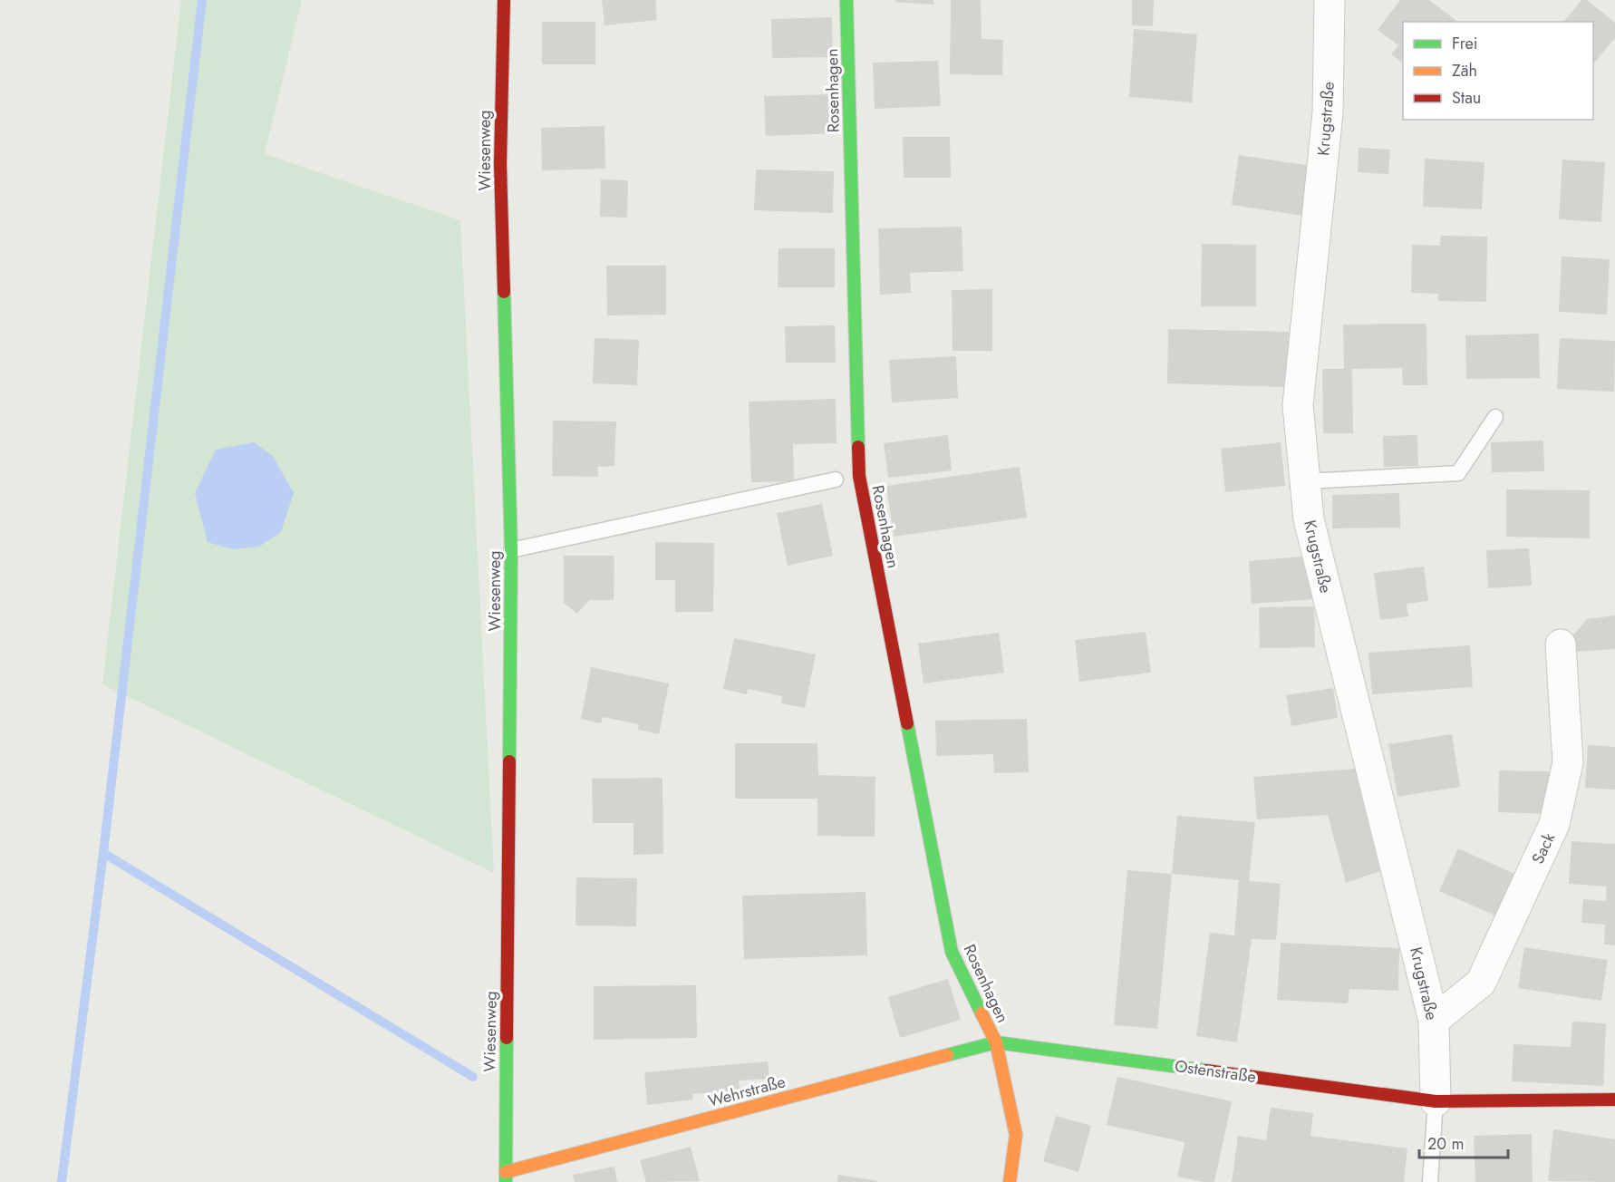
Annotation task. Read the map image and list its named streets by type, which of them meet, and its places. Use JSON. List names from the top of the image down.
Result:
{
  "streets": {
    "street": [
      "Rosenhagen",
      "Krugstraße",
      "Wiesenweg",
      "Sack",
      "Ostenstraße",
      "Wehrstraße"
    ]
  },
  "crossings": [
    ["Rosenhagen", "Ostenstraße"],
    ["Rosenhagen", "Wehrstraße"],
    ["Krugstraße", "Sack"],
    ["Krugstraße", "Ostenstraße"],
    ["Wiesenweg", "Wehrstraße"],
    ["Ostenstraße", "Wehrstraße"]
  ],
  "legend": ["Frei", "Zäh", "Stau"],
  "scale_bar": "20 m"
}
